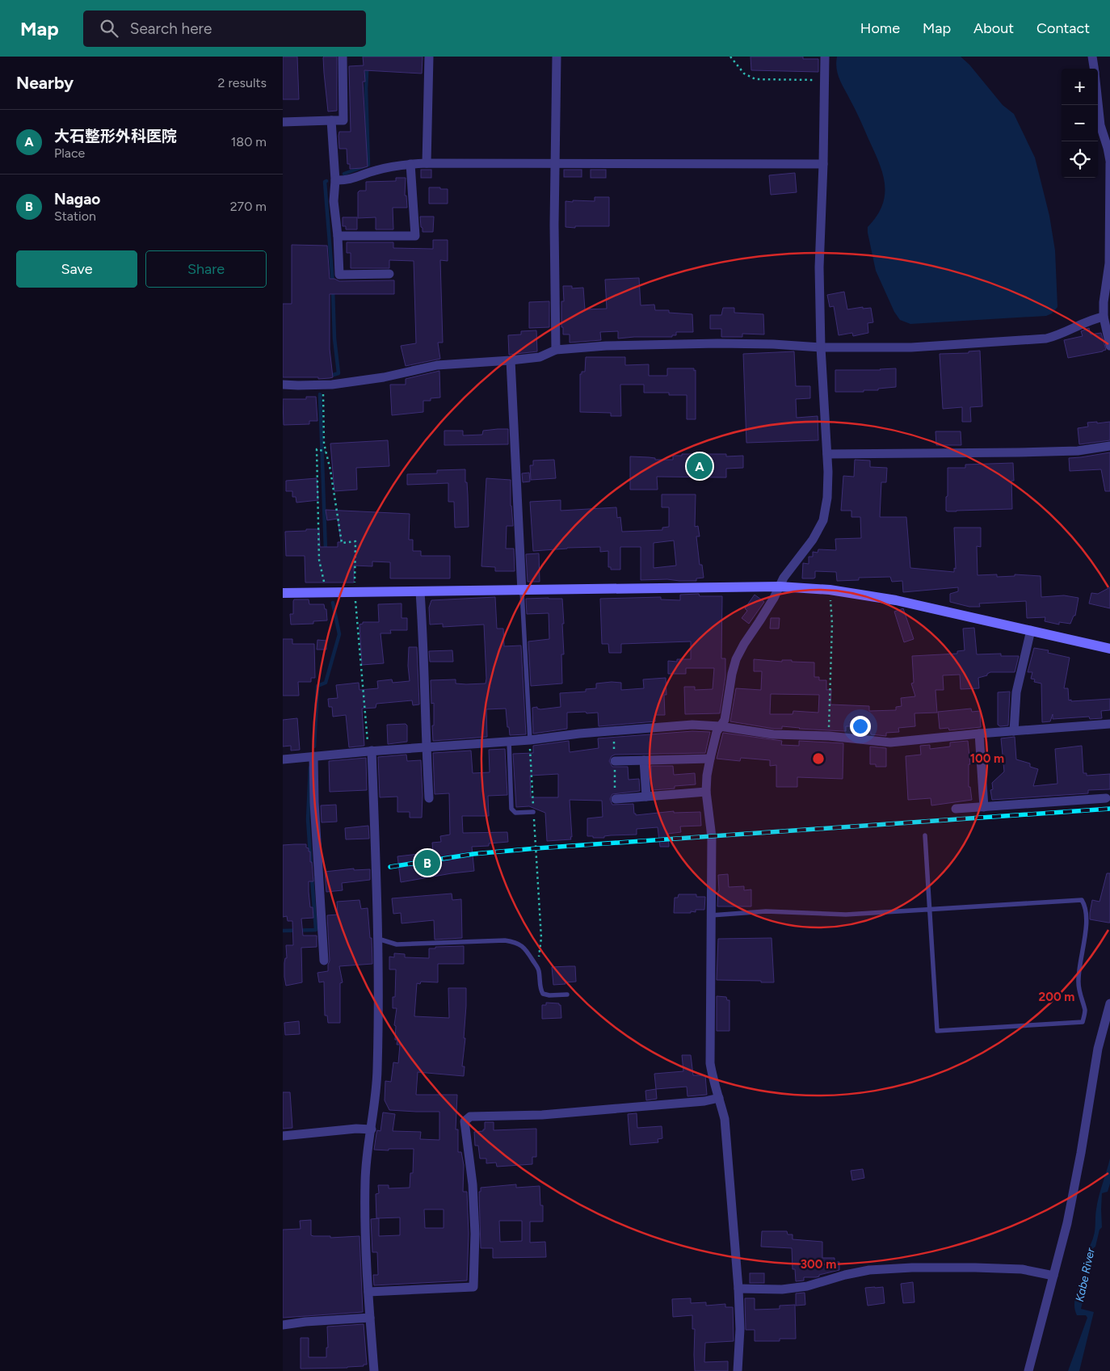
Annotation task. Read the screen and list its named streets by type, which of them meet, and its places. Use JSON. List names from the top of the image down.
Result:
{
  "water": ["Kabe River"],
  "page": {
    "header": "Map",
    "search": "Search here",
    "nav": [
      "Home",
      "Map",
      "About",
      "Contact"
    ],
    "heading": ["Nearby", "2 results"],
    "map_buttons": ["+", "−"],
    "list": [
      {
        "mark": "A",
        "name": "大石整形外科医院",
        "note": "Place",
        "value": "180 m"
      },
      {
        "mark": "B",
        "name": "Nagao",
        "note": "Station",
        "value": "270 m"
      }
    ],
    "buttons": ["Save", "Share"],
    "pins": ["A", "B"]
  },
  "rings": ["100 m", "200 m", "300 m"]
}
